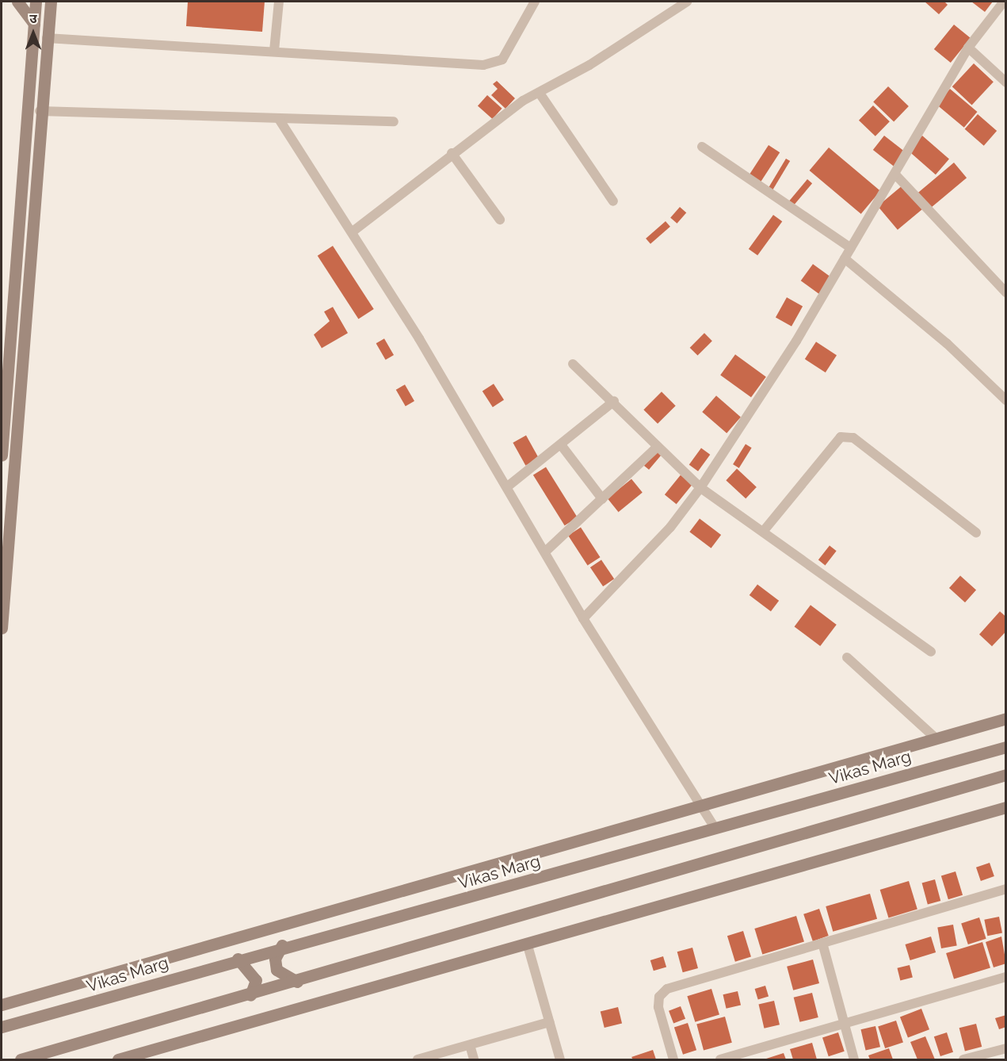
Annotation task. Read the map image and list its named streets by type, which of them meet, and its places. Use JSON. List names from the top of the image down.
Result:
{
  "streets": {
    "street": ["Vikas Marg"]
  },
  "north": "top"
}
